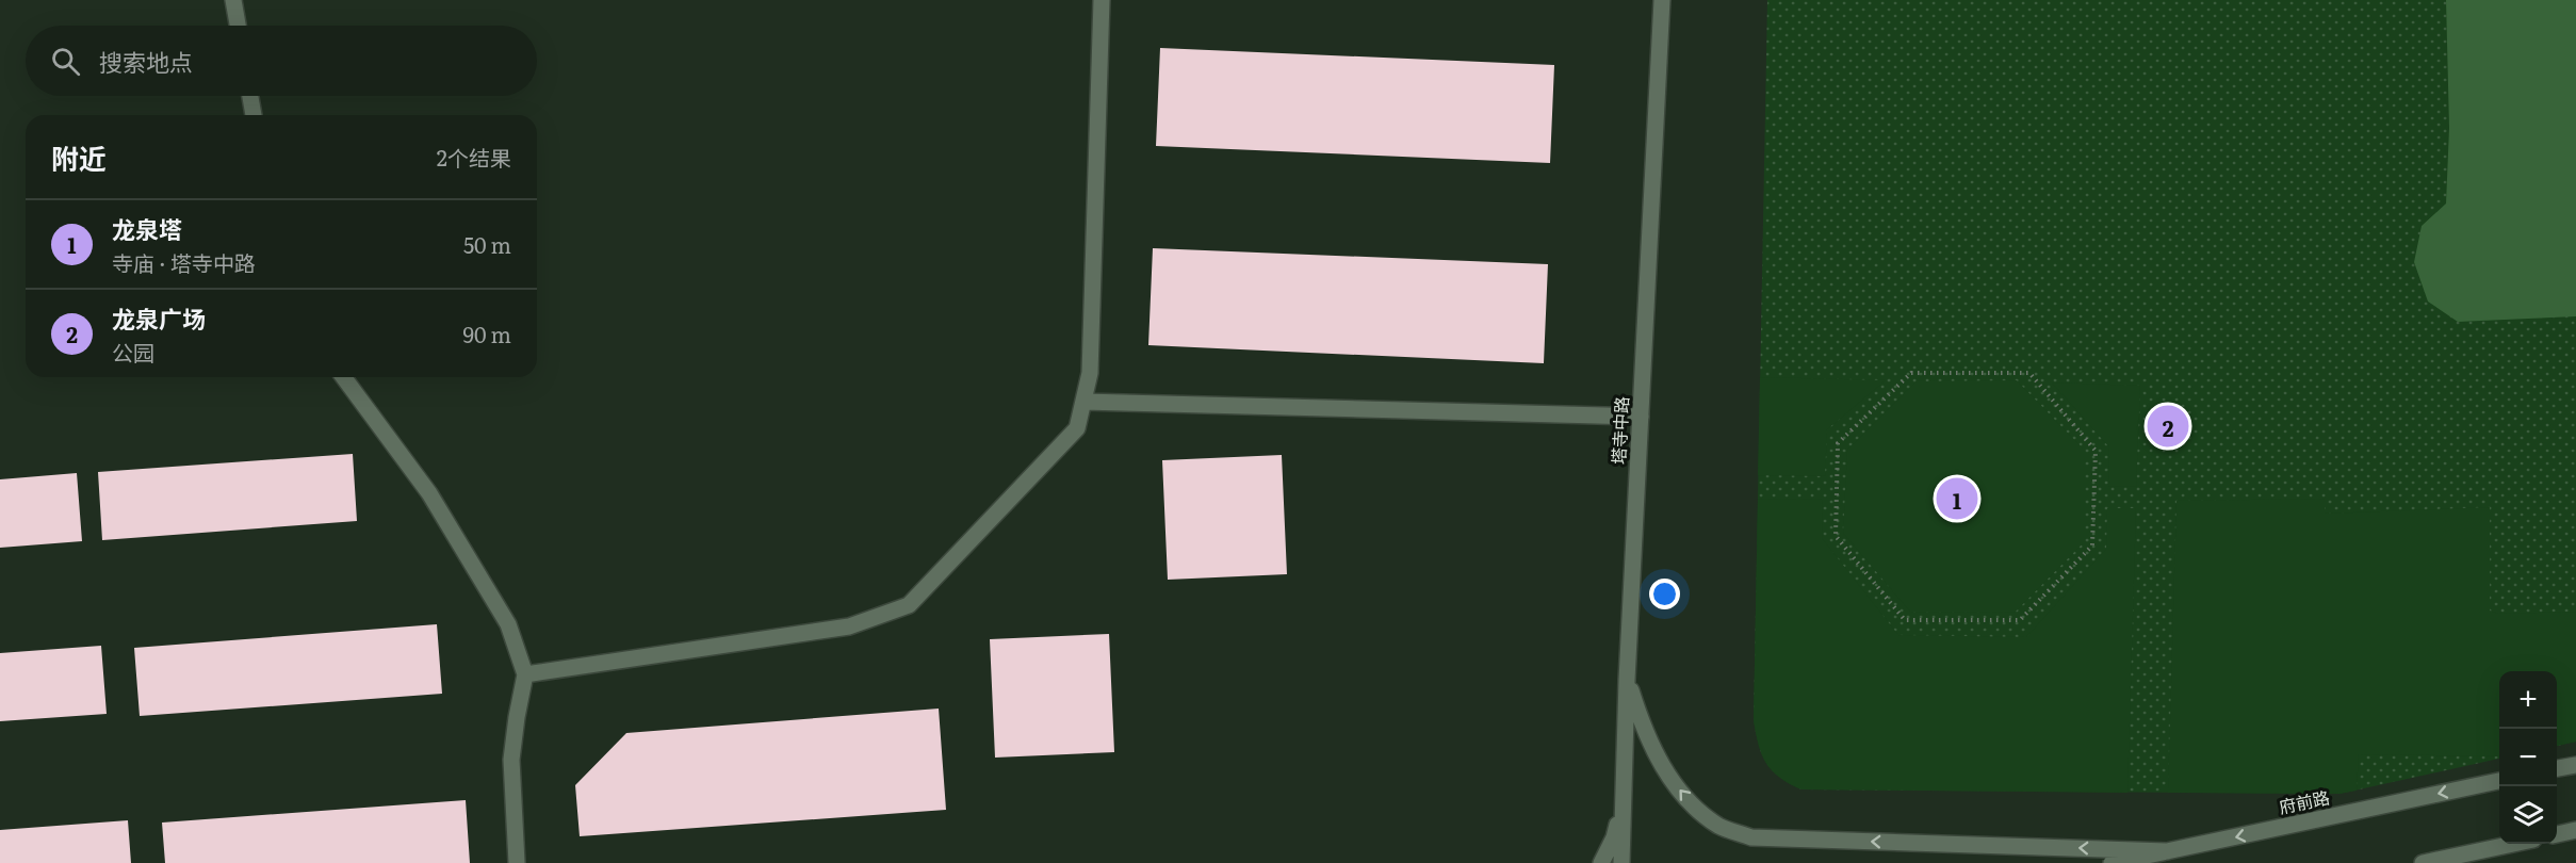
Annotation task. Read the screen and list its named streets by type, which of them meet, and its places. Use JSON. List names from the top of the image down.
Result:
{
  "streets": {
    "main road": ["塔寺中路", "府前路"]
  },
  "one_way": ["府前路"],
  "page": {
    "search": "搜索地点",
    "heading": ["附近", "2个结果"],
    "list": [
      {
        "mark": "1",
        "name": "龙泉塔",
        "note": "寺庙 · 塔寺中路",
        "value": "50 m"
      },
      {
        "mark": "2",
        "name": "龙泉广场",
        "note": "公园",
        "value": "90 m"
      }
    ],
    "pins": ["2", "1"],
    "map_buttons": ["+", "−"]
  }
}
